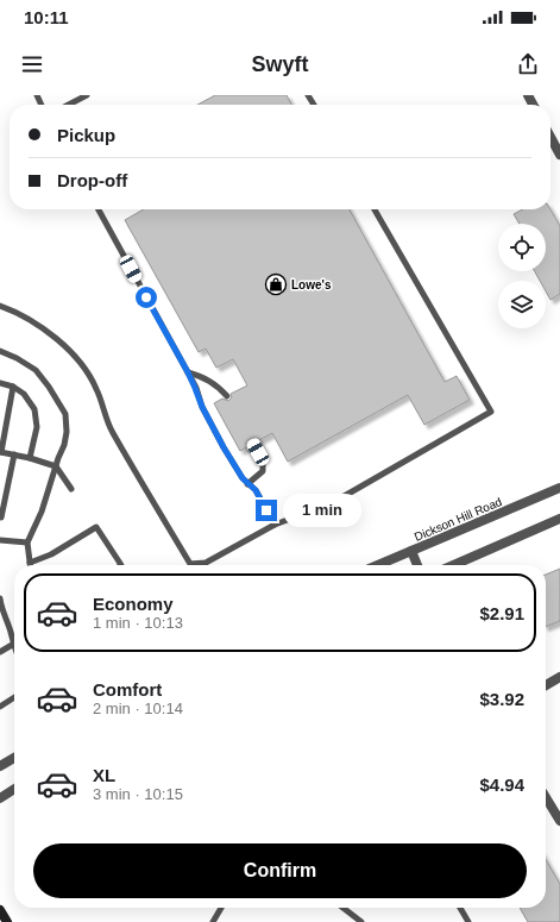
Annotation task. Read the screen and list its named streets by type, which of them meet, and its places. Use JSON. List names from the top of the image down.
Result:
{
  "streets": {
    "street": ["Dickson Hill Road"]
  },
  "places": {
    "shop": ["Lowe's"]
  },
  "page": {
    "status": "10:11",
    "header": "Swyft",
    "banner": ["Pickup", "Drop-off"],
    "bubble": "1 min",
    "list": [
      {
        "name": "Economy",
        "note": "1 min · 10:13",
        "value": "$2.91"
      },
      {
        "name": "Comfort",
        "note": "2 min · 10:14",
        "value": "$3.92"
      },
      {
        "name": "XL",
        "note": "3 min · 10:15",
        "value": "$4.94"
      }
    ],
    "buttons": "Confirm"
  }
}
